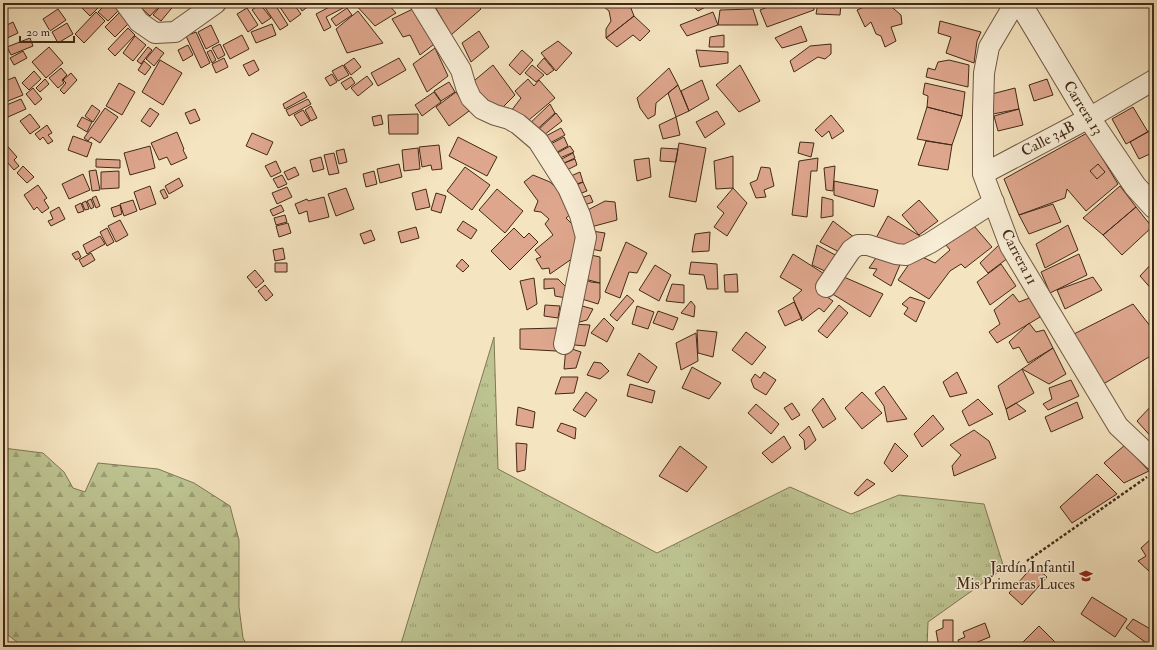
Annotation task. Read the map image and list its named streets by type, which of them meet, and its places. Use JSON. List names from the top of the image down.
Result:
{
  "streets": {
    "street": ["Carrera 13", "Calle 34B", "Carrera 11"]
  },
  "crossings": [
    ["Carrera 13", "Calle 34B"],
    ["Calle 34B", "Carrera 11"]
  ],
  "places": {
    "school or university": ["Jardín Infantil Mis Primeras Luces"]
  },
  "scale_bar": "20 m"
}
